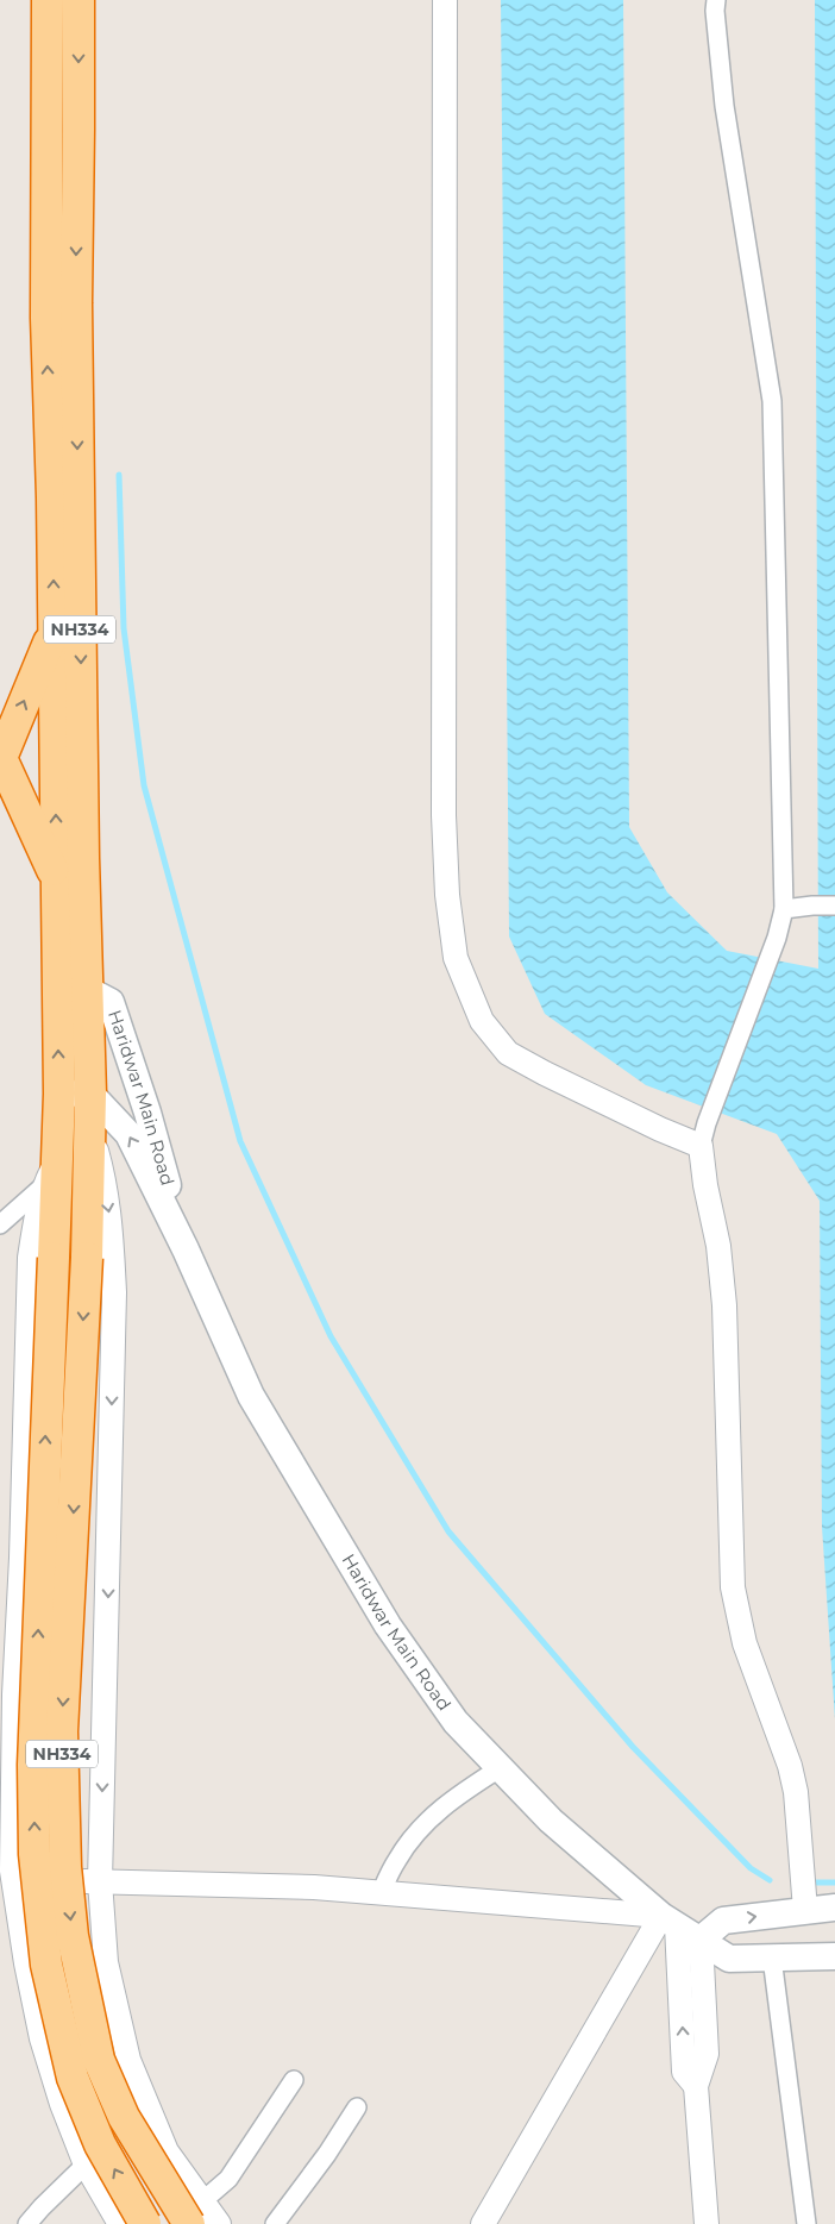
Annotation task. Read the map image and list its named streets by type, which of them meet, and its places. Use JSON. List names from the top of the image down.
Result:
{
  "streets": {
    "highway": ["NH334"],
    "main road": ["Haridwar Main Road"]
  },
  "crossings": [
    ["NH334", "Haridwar Main Road"]
  ]
}
